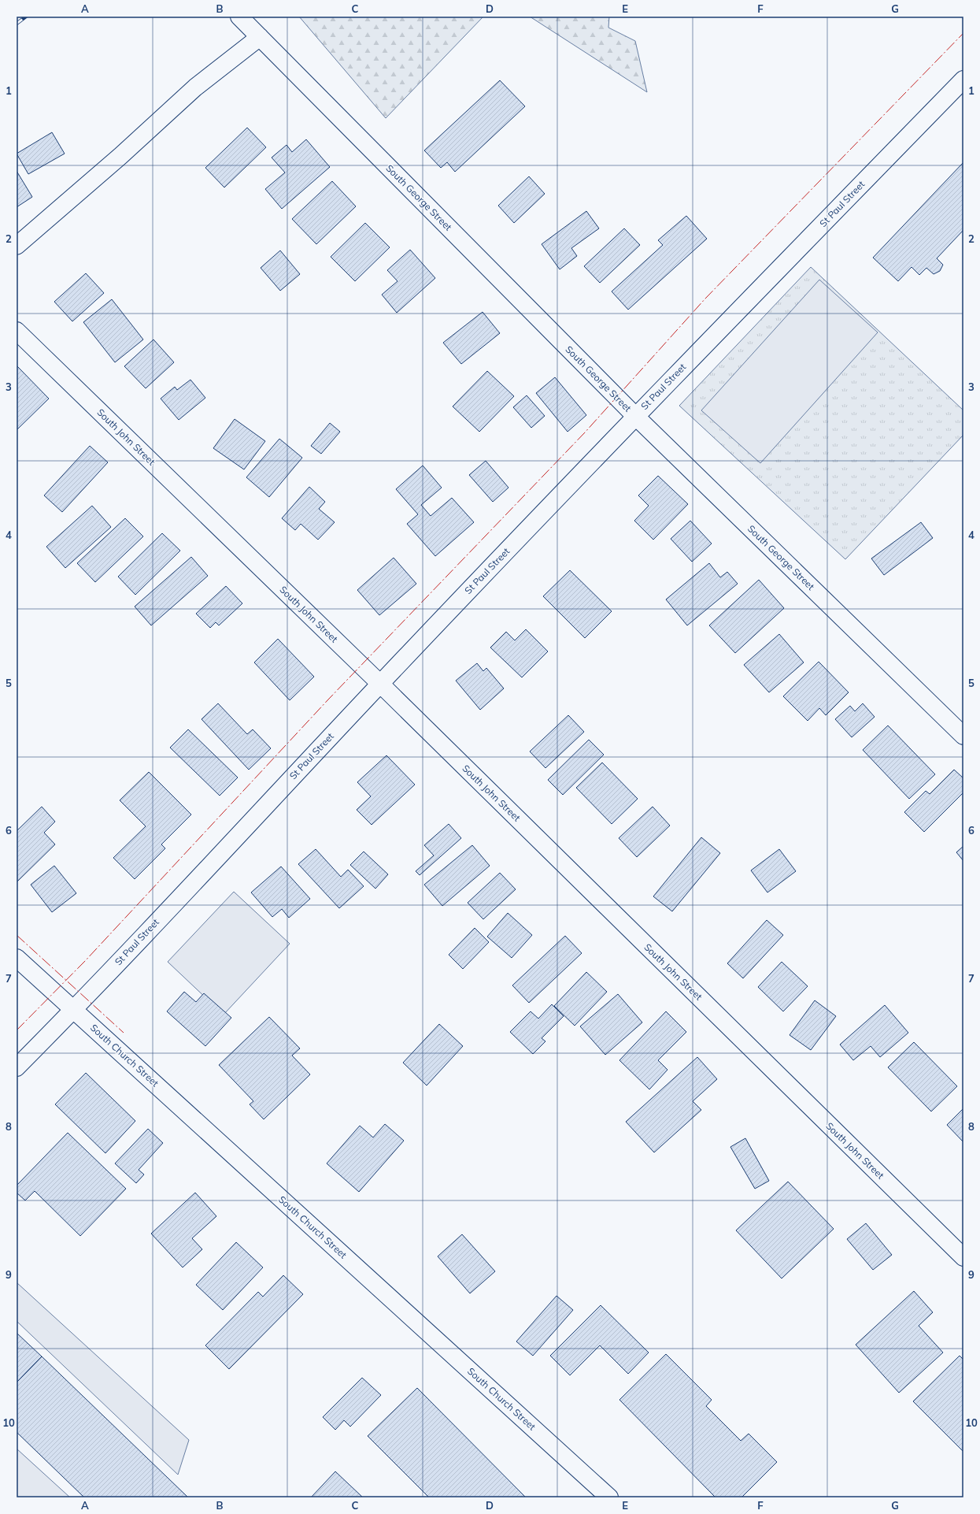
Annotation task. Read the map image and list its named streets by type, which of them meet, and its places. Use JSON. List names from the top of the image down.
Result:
{
  "streets": {
    "street": [
      "South George Street",
      "St Paul Street",
      "South John Street",
      "South Church Street"
    ]
  },
  "crossings": [
    ["South George Street", "St Paul Street"],
    ["St Paul Street", "South John Street"],
    ["St Paul Street", "South Church Street"]
  ],
  "grid": {
    "columns": [
      "A",
      "B",
      "C",
      "D",
      "E",
      "F",
      "G"
    ],
    "rows": [
      "1",
      "2",
      "3",
      "4",
      "5",
      "6",
      "7",
      "8",
      "9",
      "10"
    ]
  }
}
